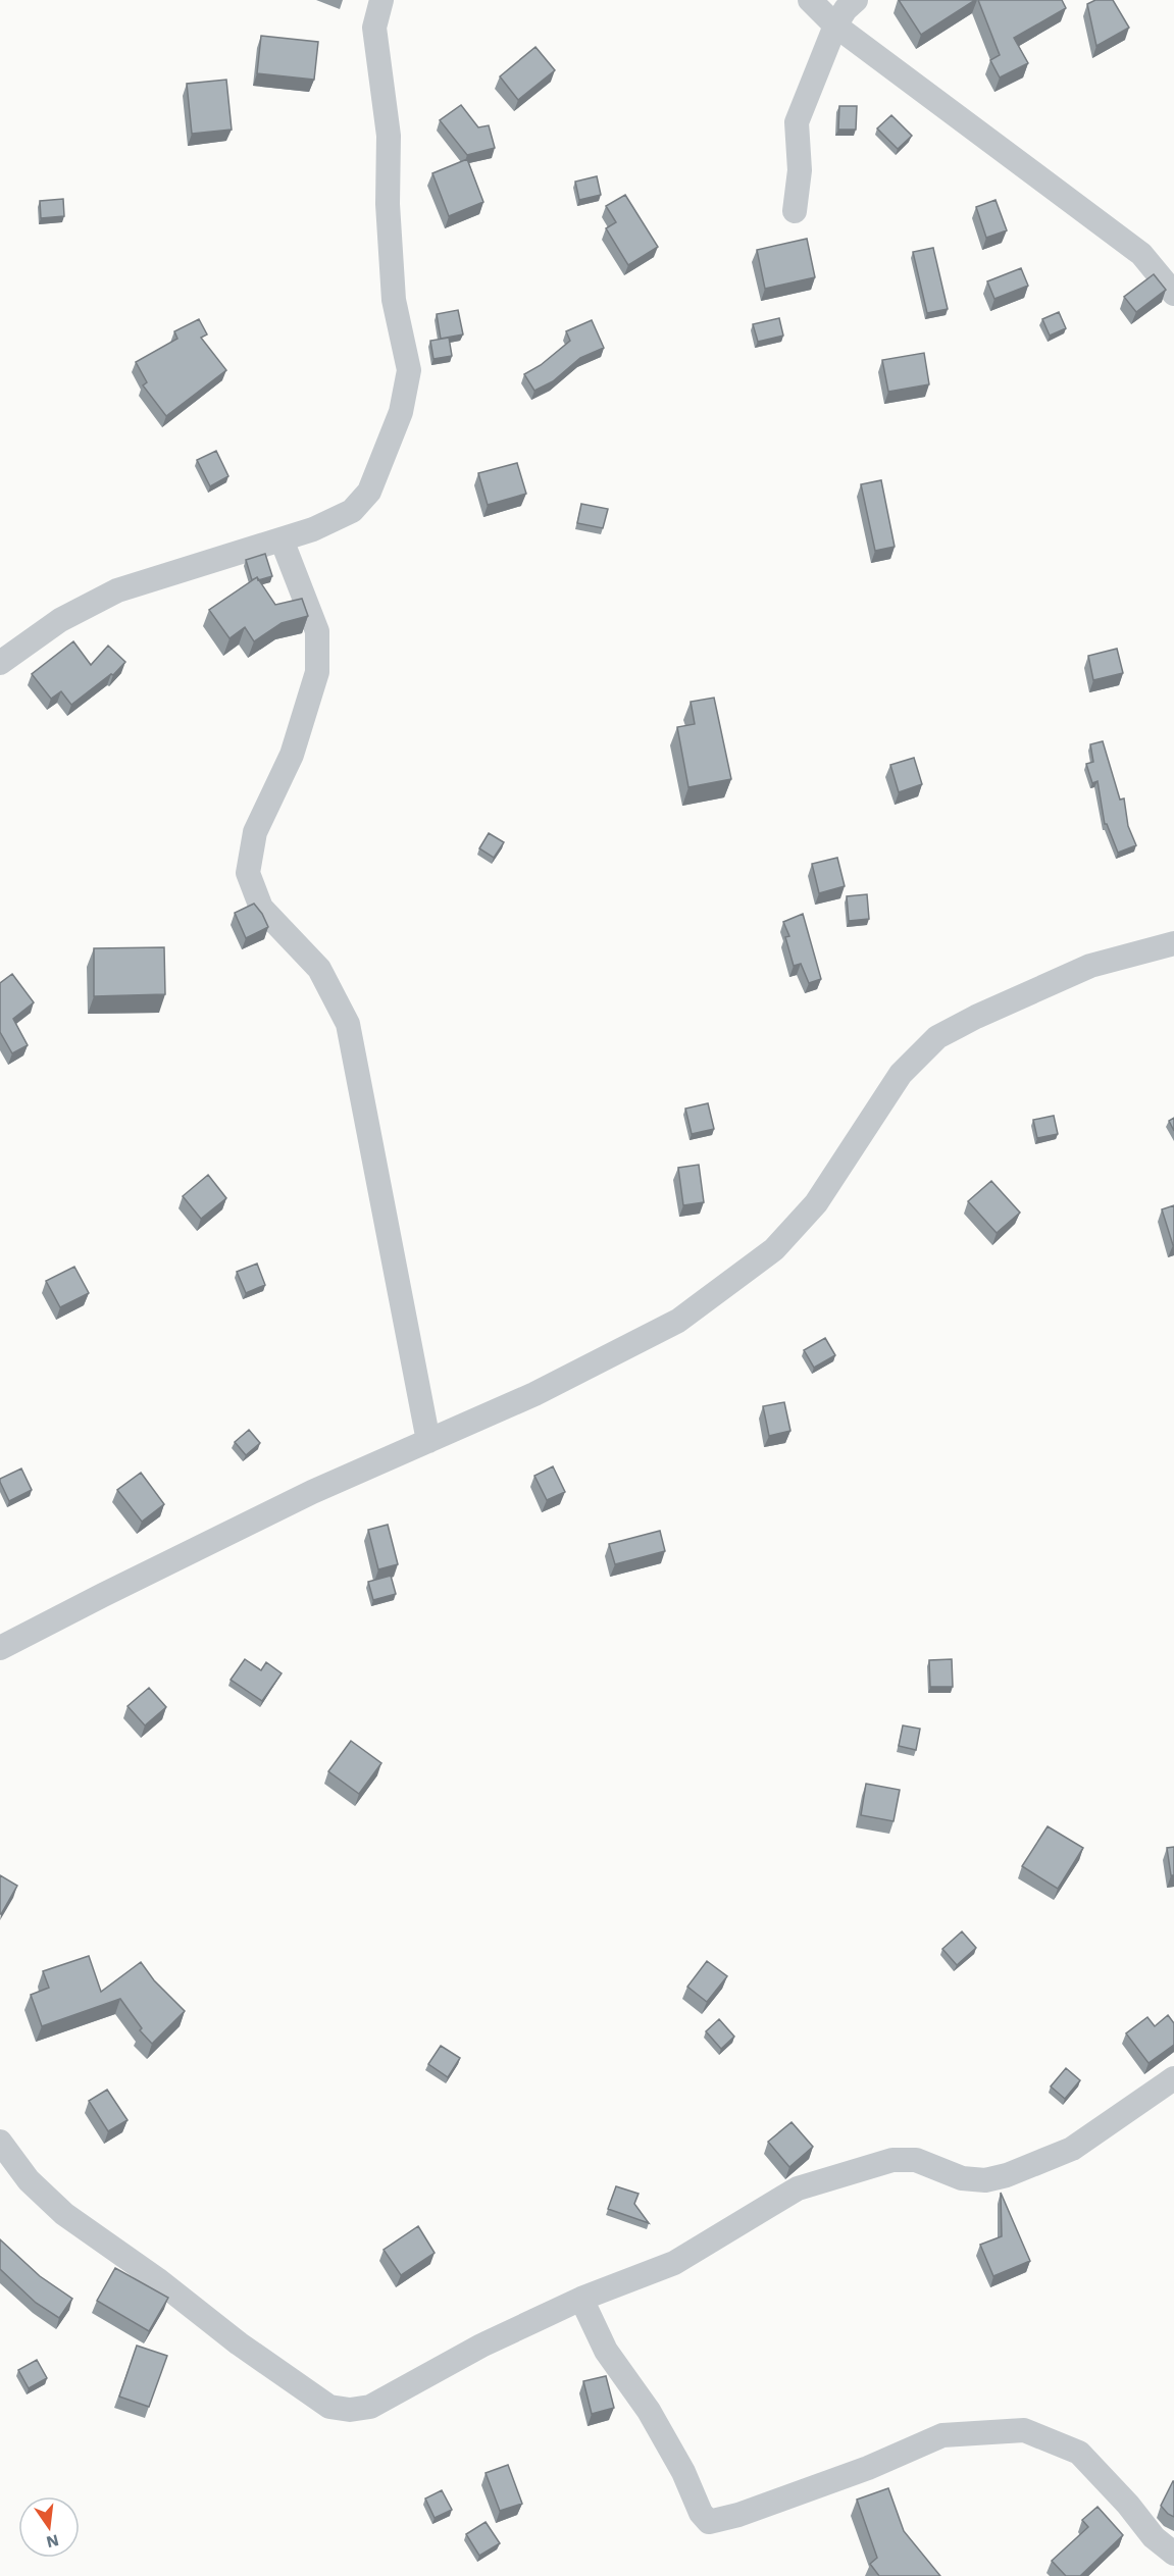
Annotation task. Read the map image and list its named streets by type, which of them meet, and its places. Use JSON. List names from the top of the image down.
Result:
{
  "north": "bottom"
}
